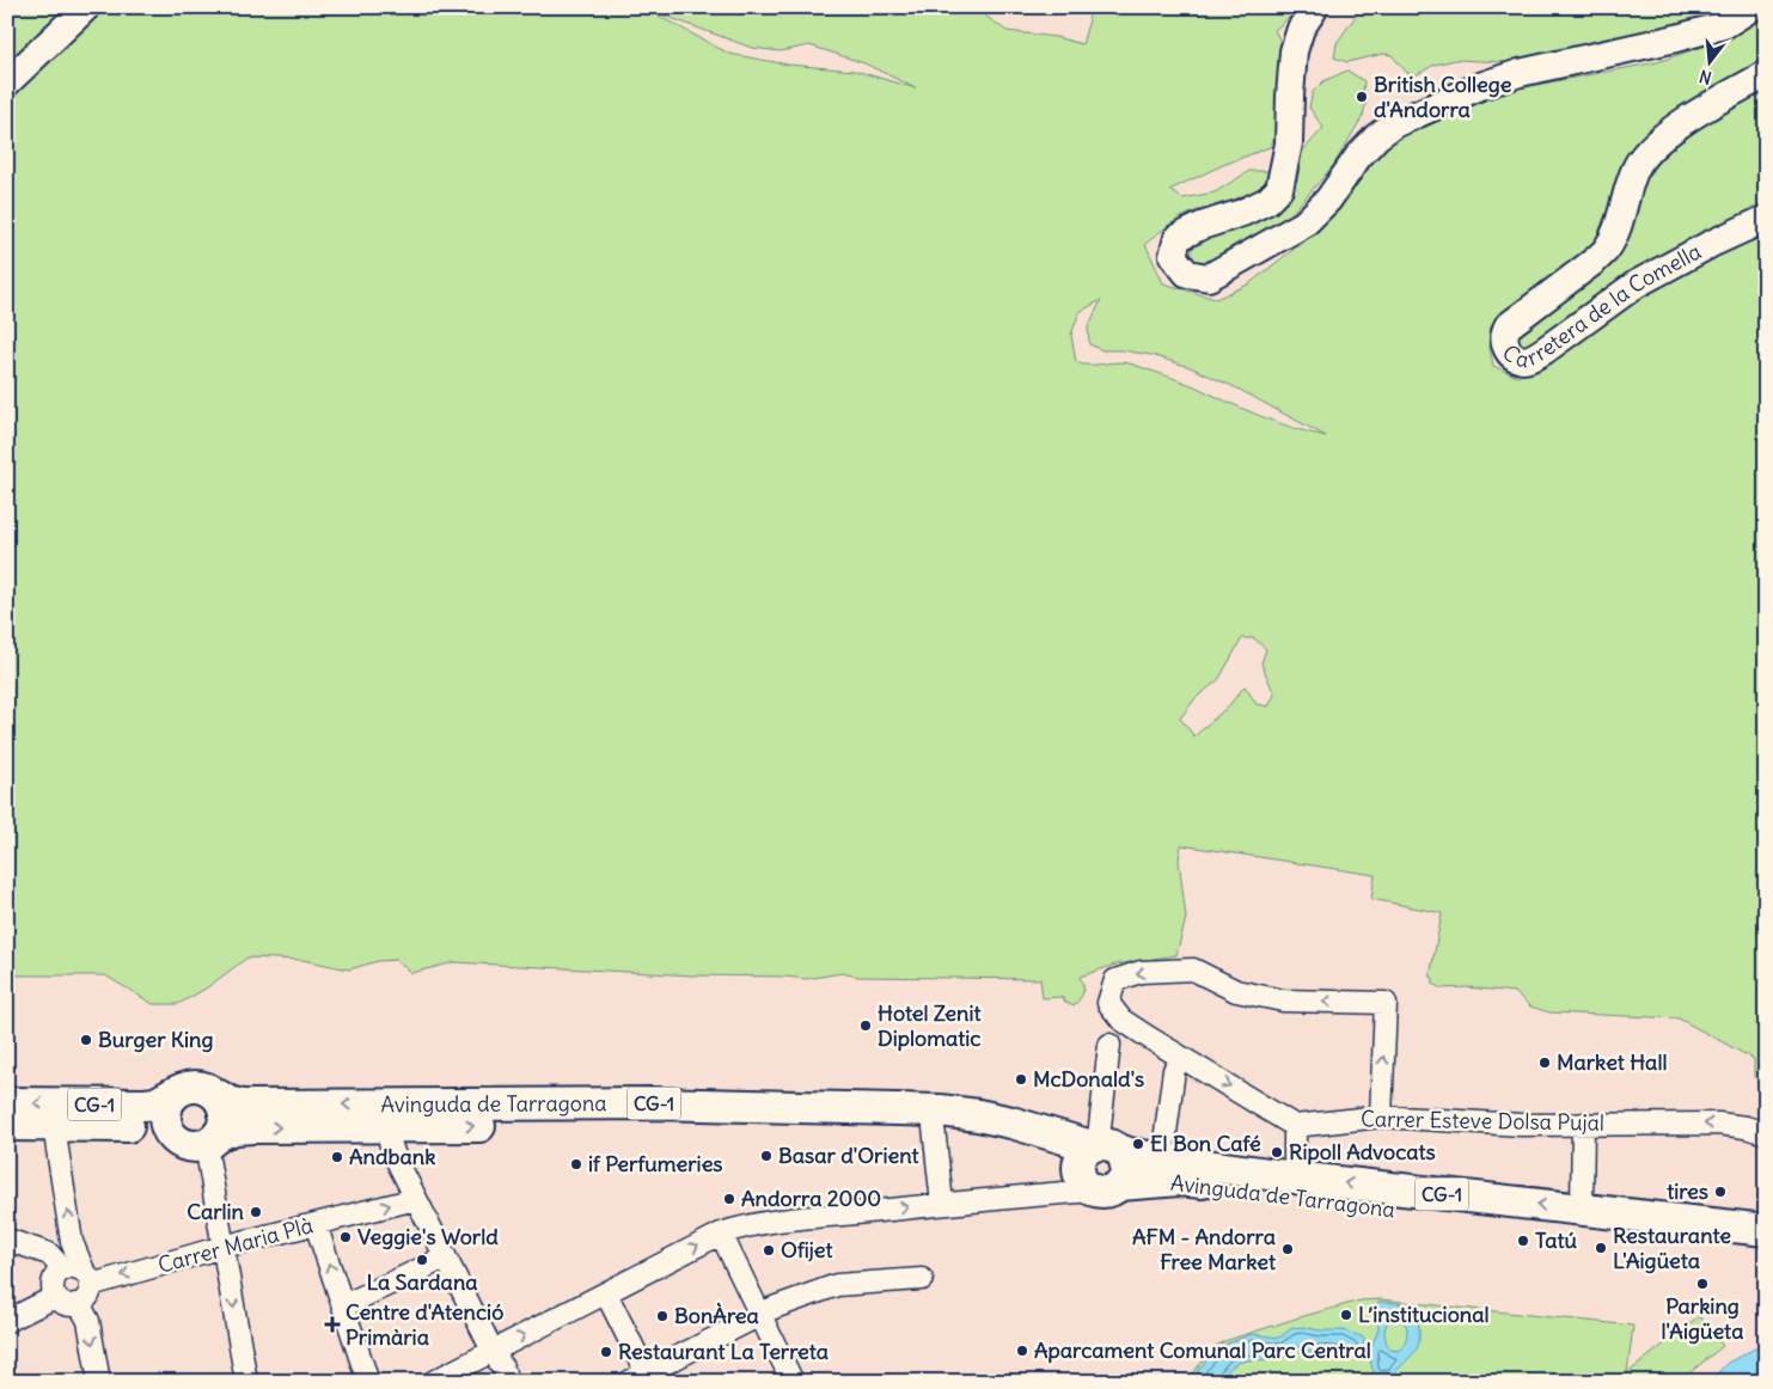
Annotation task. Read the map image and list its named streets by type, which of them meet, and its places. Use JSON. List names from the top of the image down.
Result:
{
  "streets": {
    "highway": ["CG-1", "Avinguda de Tarragona"],
    "main road": ["Carretera de la Comella"],
    "street": ["Carrer Esteve Dolsa Pujal", "Carrer Maria Plà"]
  },
  "crossings": [
    ["CG-1", "Avinguda de Tarragona"]
  ],
  "one_way": ["Carrer Esteve Dolsa Pujal"],
  "places": {
    "other": [
      "British College d'Andorra",
      "Hotel Zenit Diplomatic",
      "Burger King",
      "Market Hall",
      "McDonald's",
      "El Bon Café",
      "Ripoll Advocats",
      "Basar d'Orient",
      "Andbank",
      "if Perfumeries",
      "tires",
      "Andorra 2000",
      "Carlin",
      "Veggie's World",
      "Tatú",
      "Restaurante L'Aigüeta",
      "AFM - Andorra Free Market",
      "Ofijet",
      "La Sardana",
      "Parking l'Aigüeta",
      "L’institucional",
      "BonÀrea",
      "Aparcament Comunal Parc Central",
      "Restaurant La Terreta"
    ],
    "health": ["Centre d'Atenció Primària"]
  },
  "north": "bottom"
}
